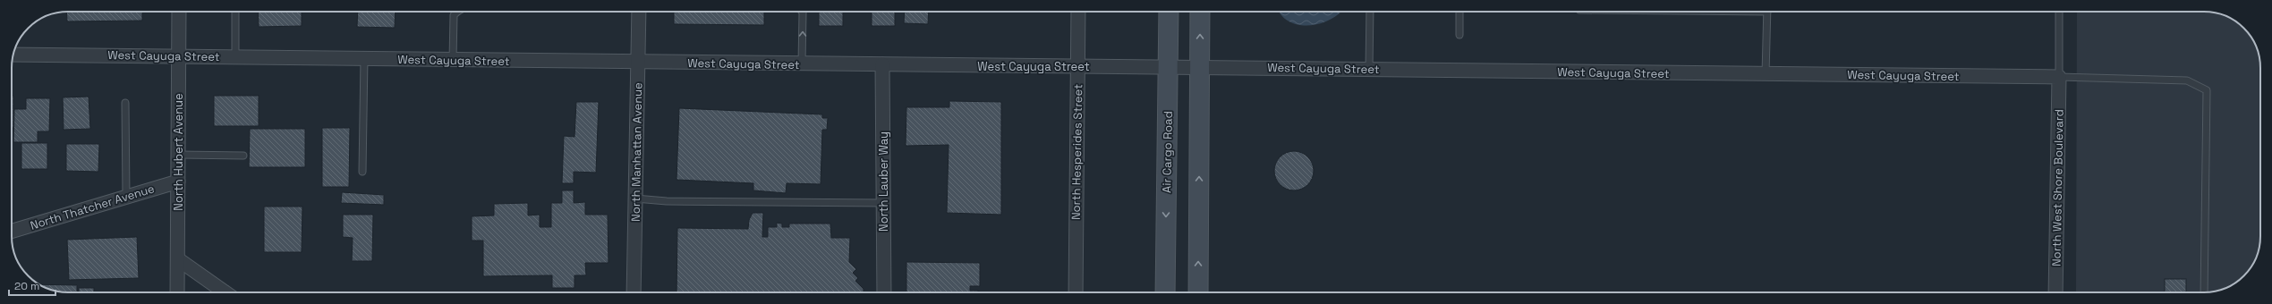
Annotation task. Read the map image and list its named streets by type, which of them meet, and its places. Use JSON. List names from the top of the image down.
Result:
{
  "streets": {
    "street": [
      "West Cayuga Street",
      "North Hubert Avenue",
      "North Manhattan Avenue",
      "North Hesperides Street",
      "Air Cargo Road",
      "North Lauber Way",
      "North West Shore Boulevard",
      "North Thatcher Avenue"
    ]
  },
  "crossings": [
    ["West Cayuga Street", "North Hubert Avenue"],
    ["West Cayuga Street", "North Manhattan Avenue"],
    ["West Cayuga Street", "North Hesperides Street"],
    ["West Cayuga Street", "Air Cargo Road"],
    ["West Cayuga Street", "North Lauber Way"],
    ["West Cayuga Street", "North West Shore Boulevard"],
    ["North Hubert Avenue", "North Thatcher Avenue"]
  ],
  "scale_bar": "20 m"
}
